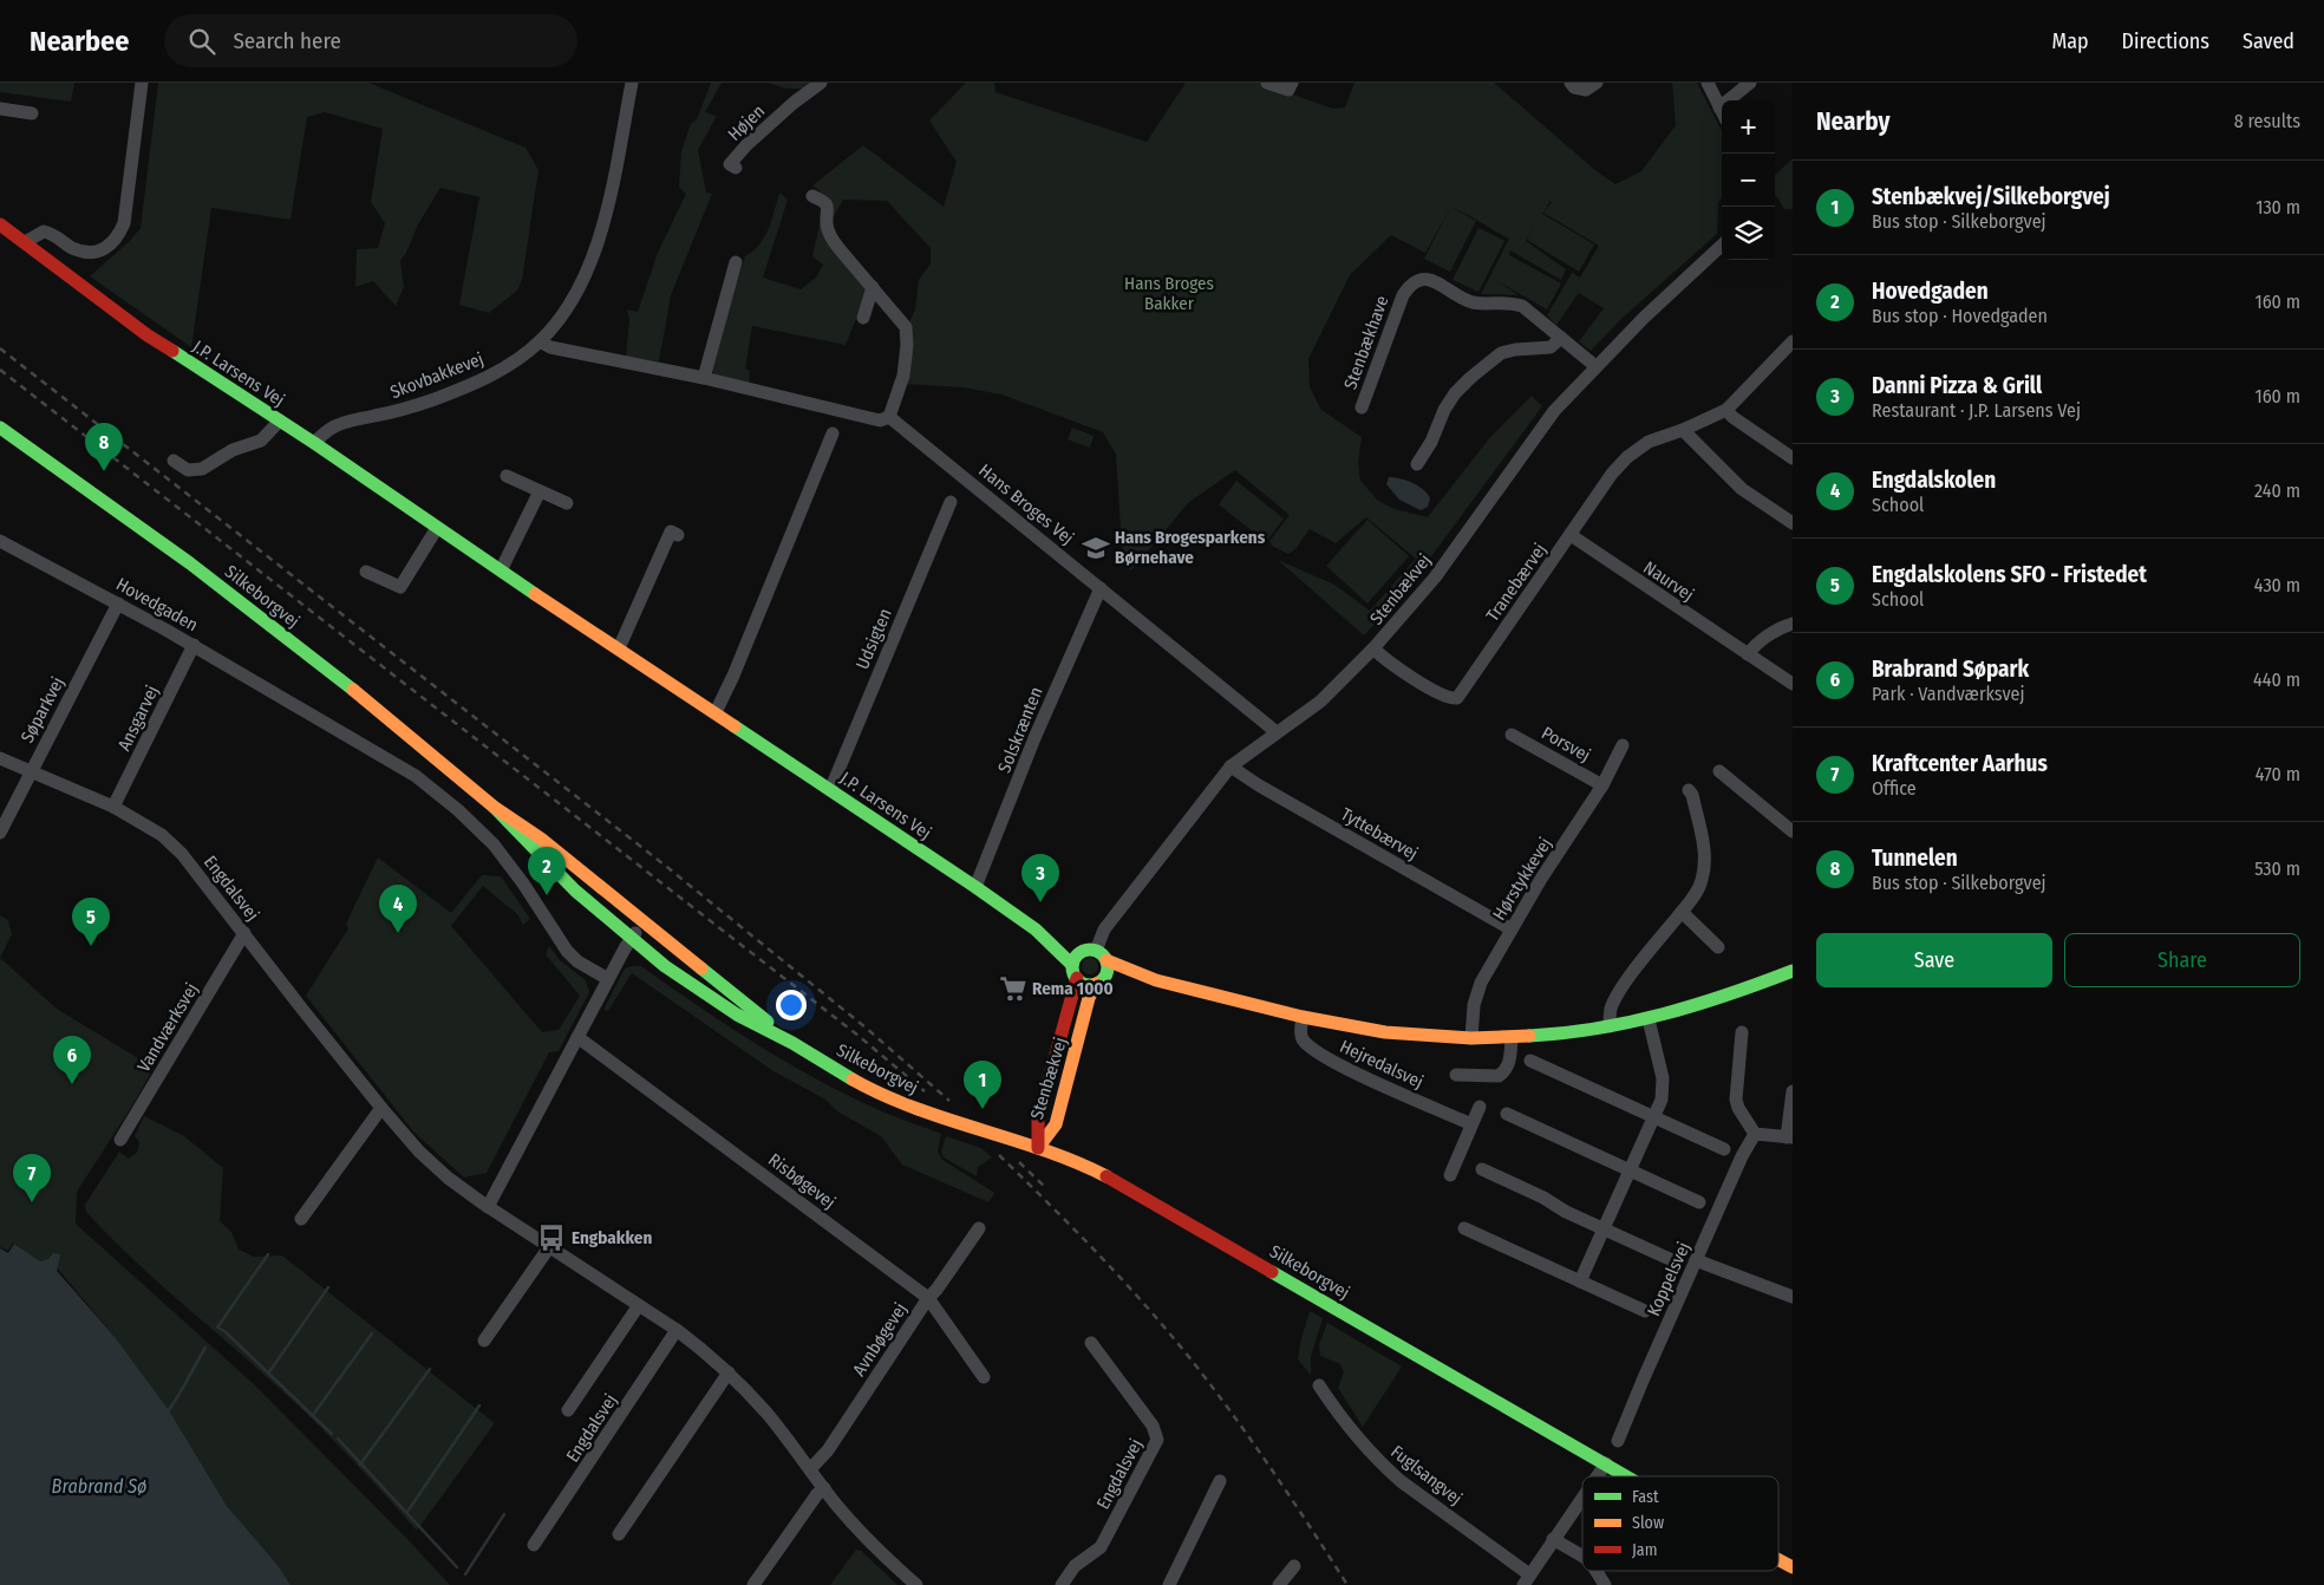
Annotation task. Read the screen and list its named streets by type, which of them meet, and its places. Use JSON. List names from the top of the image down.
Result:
{
  "streets": {
    "street": [
      "Højen",
      "Stenbækhave",
      "J.P. Larsens Vej",
      "Skovbakkevej",
      "Hans Broges Vej",
      "Naurvej",
      "Tranebærvej",
      "Stenbækvej",
      "Silkeborgvej",
      "Hovedgaden",
      "Udsigten",
      "Søparkvej",
      "Ansgarvej",
      "Solskrænten",
      "Porsvej",
      "Tyttebærvej",
      "Hørstykkevej",
      "Engdalsvej",
      "Vandværksvej",
      "Hejredalsvej",
      "Risbøgevej",
      "Koppelsvej",
      "Avnbøgevej",
      "Fuglsangvej"
    ]
  },
  "crossings": [
    ["Stenbækhave", "Stenbækvej"],
    ["J.P. Larsens Vej", "Skovbakkevej"],
    ["J.P. Larsens Vej", "Stenbækvej"],
    ["J.P. Larsens Vej", "Udsigten"],
    ["J.P. Larsens Vej", "Solskrænten"],
    ["J.P. Larsens Vej", "Hejredalsvej"],
    ["Hans Broges Vej", "Stenbækvej"],
    ["Hans Broges Vej", "Solskrænten"],
    ["Naurvej", "Tranebærvej"],
    ["Tranebærvej", "Stenbækvej"],
    ["Stenbækvej", "Silkeborgvej"],
    ["Stenbækvej", "Tyttebærvej"],
    ["Stenbækvej", "Hejredalsvej"],
    ["Hovedgaden", "Søparkvej"],
    ["Hovedgaden", "Ansgarvej"],
    ["Søparkvej", "Engdalsvej"],
    ["Ansgarvej", "Engdalsvej"],
    ["Porsvej", "Hørstykkevej"],
    ["Tyttebærvej", "Hørstykkevej"],
    ["Hørstykkevej", "Hejredalsvej"],
    ["Engdalsvej", "Vandværksvej"],
    ["Engdalsvej", "Avnbøgevej"],
    ["Risbøgevej", "Avnbøgevej"]
  ],
  "water": ["Brabrand Sø"],
  "parks": ["Hans Broges Bakker"],
  "places": {
    "school or university": ["Hans Brogesparkens Børnehave"],
    "supermarket": ["Rema 1000"],
    "bus stop": ["Engbakken"]
  },
  "legend": ["Fast", "Slow", "Jam"],
  "page": {
    "header": "Nearbee",
    "search": "Search here",
    "nav": ["Map", "Directions", "Saved"],
    "heading": ["Nearby", "8 results"],
    "map_buttons": ["+", "−"],
    "list": [
      {
        "mark": "1",
        "name": "Stenbækvej/Silkeborgvej",
        "note": "Bus stop · Silkeborgvej",
        "value": "130 m"
      },
      {
        "mark": "2",
        "name": "Hovedgaden",
        "note": "Bus stop · Hovedgaden",
        "value": "160 m"
      },
      {
        "mark": "3",
        "name": "Danni Pizza & Grill",
        "note": "Restaurant · J.P. Larsens Vej",
        "value": "160 m"
      },
      {
        "mark": "4",
        "name": "Engdalskolen",
        "note": "School",
        "value": "240 m"
      },
      {
        "mark": "5",
        "name": "Engdalskolens SFO - Fristedet",
        "note": "School",
        "value": "430 m"
      },
      {
        "mark": "6",
        "name": "Brabrand Søpark",
        "note": "Park · Vandværksvej",
        "value": "440 m"
      },
      {
        "mark": "7",
        "name": "Kraftcenter Aarhus",
        "note": "Office",
        "value": "470 m"
      },
      {
        "mark": "8",
        "name": "Tunnelen",
        "note": "Bus stop · Silkeborgvej",
        "value": "530 m"
      }
    ],
    "pins": [
      "8",
      "2",
      "3",
      "4",
      "5",
      "6",
      "1",
      "7"
    ],
    "buttons": ["Save", "Share"]
  }
}
